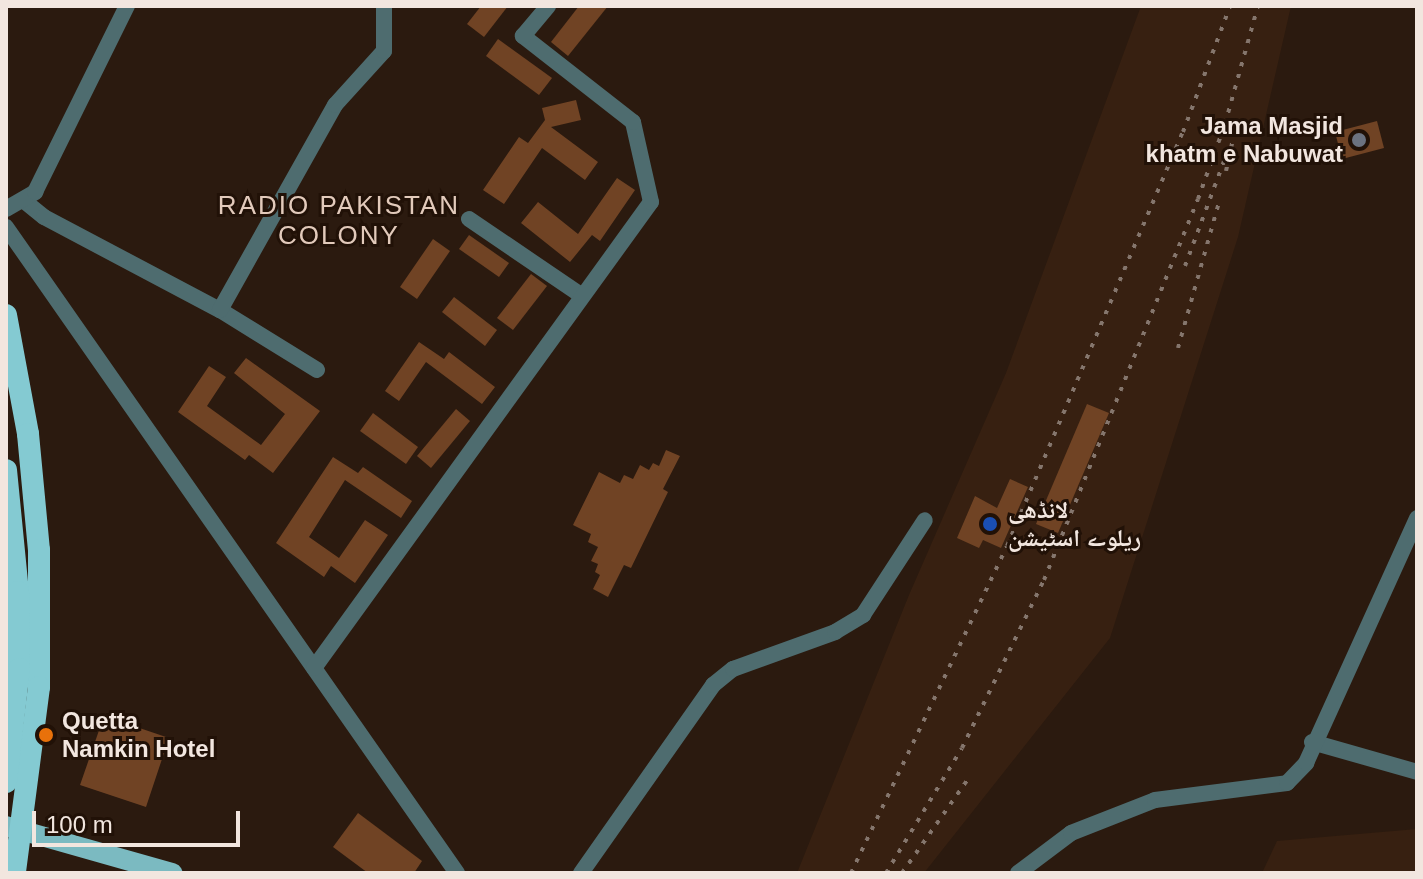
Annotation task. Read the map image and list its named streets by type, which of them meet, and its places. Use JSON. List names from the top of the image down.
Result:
{
  "districts": ["RADIO PAKISTAN COLONY"],
  "places": ["Jama Masjid khatm e Nabuwat", "لانڈھی ریلوے اسٹیشن", "Quetta Namkin Hotel"],
  "scale_bar": "100 m"
}
